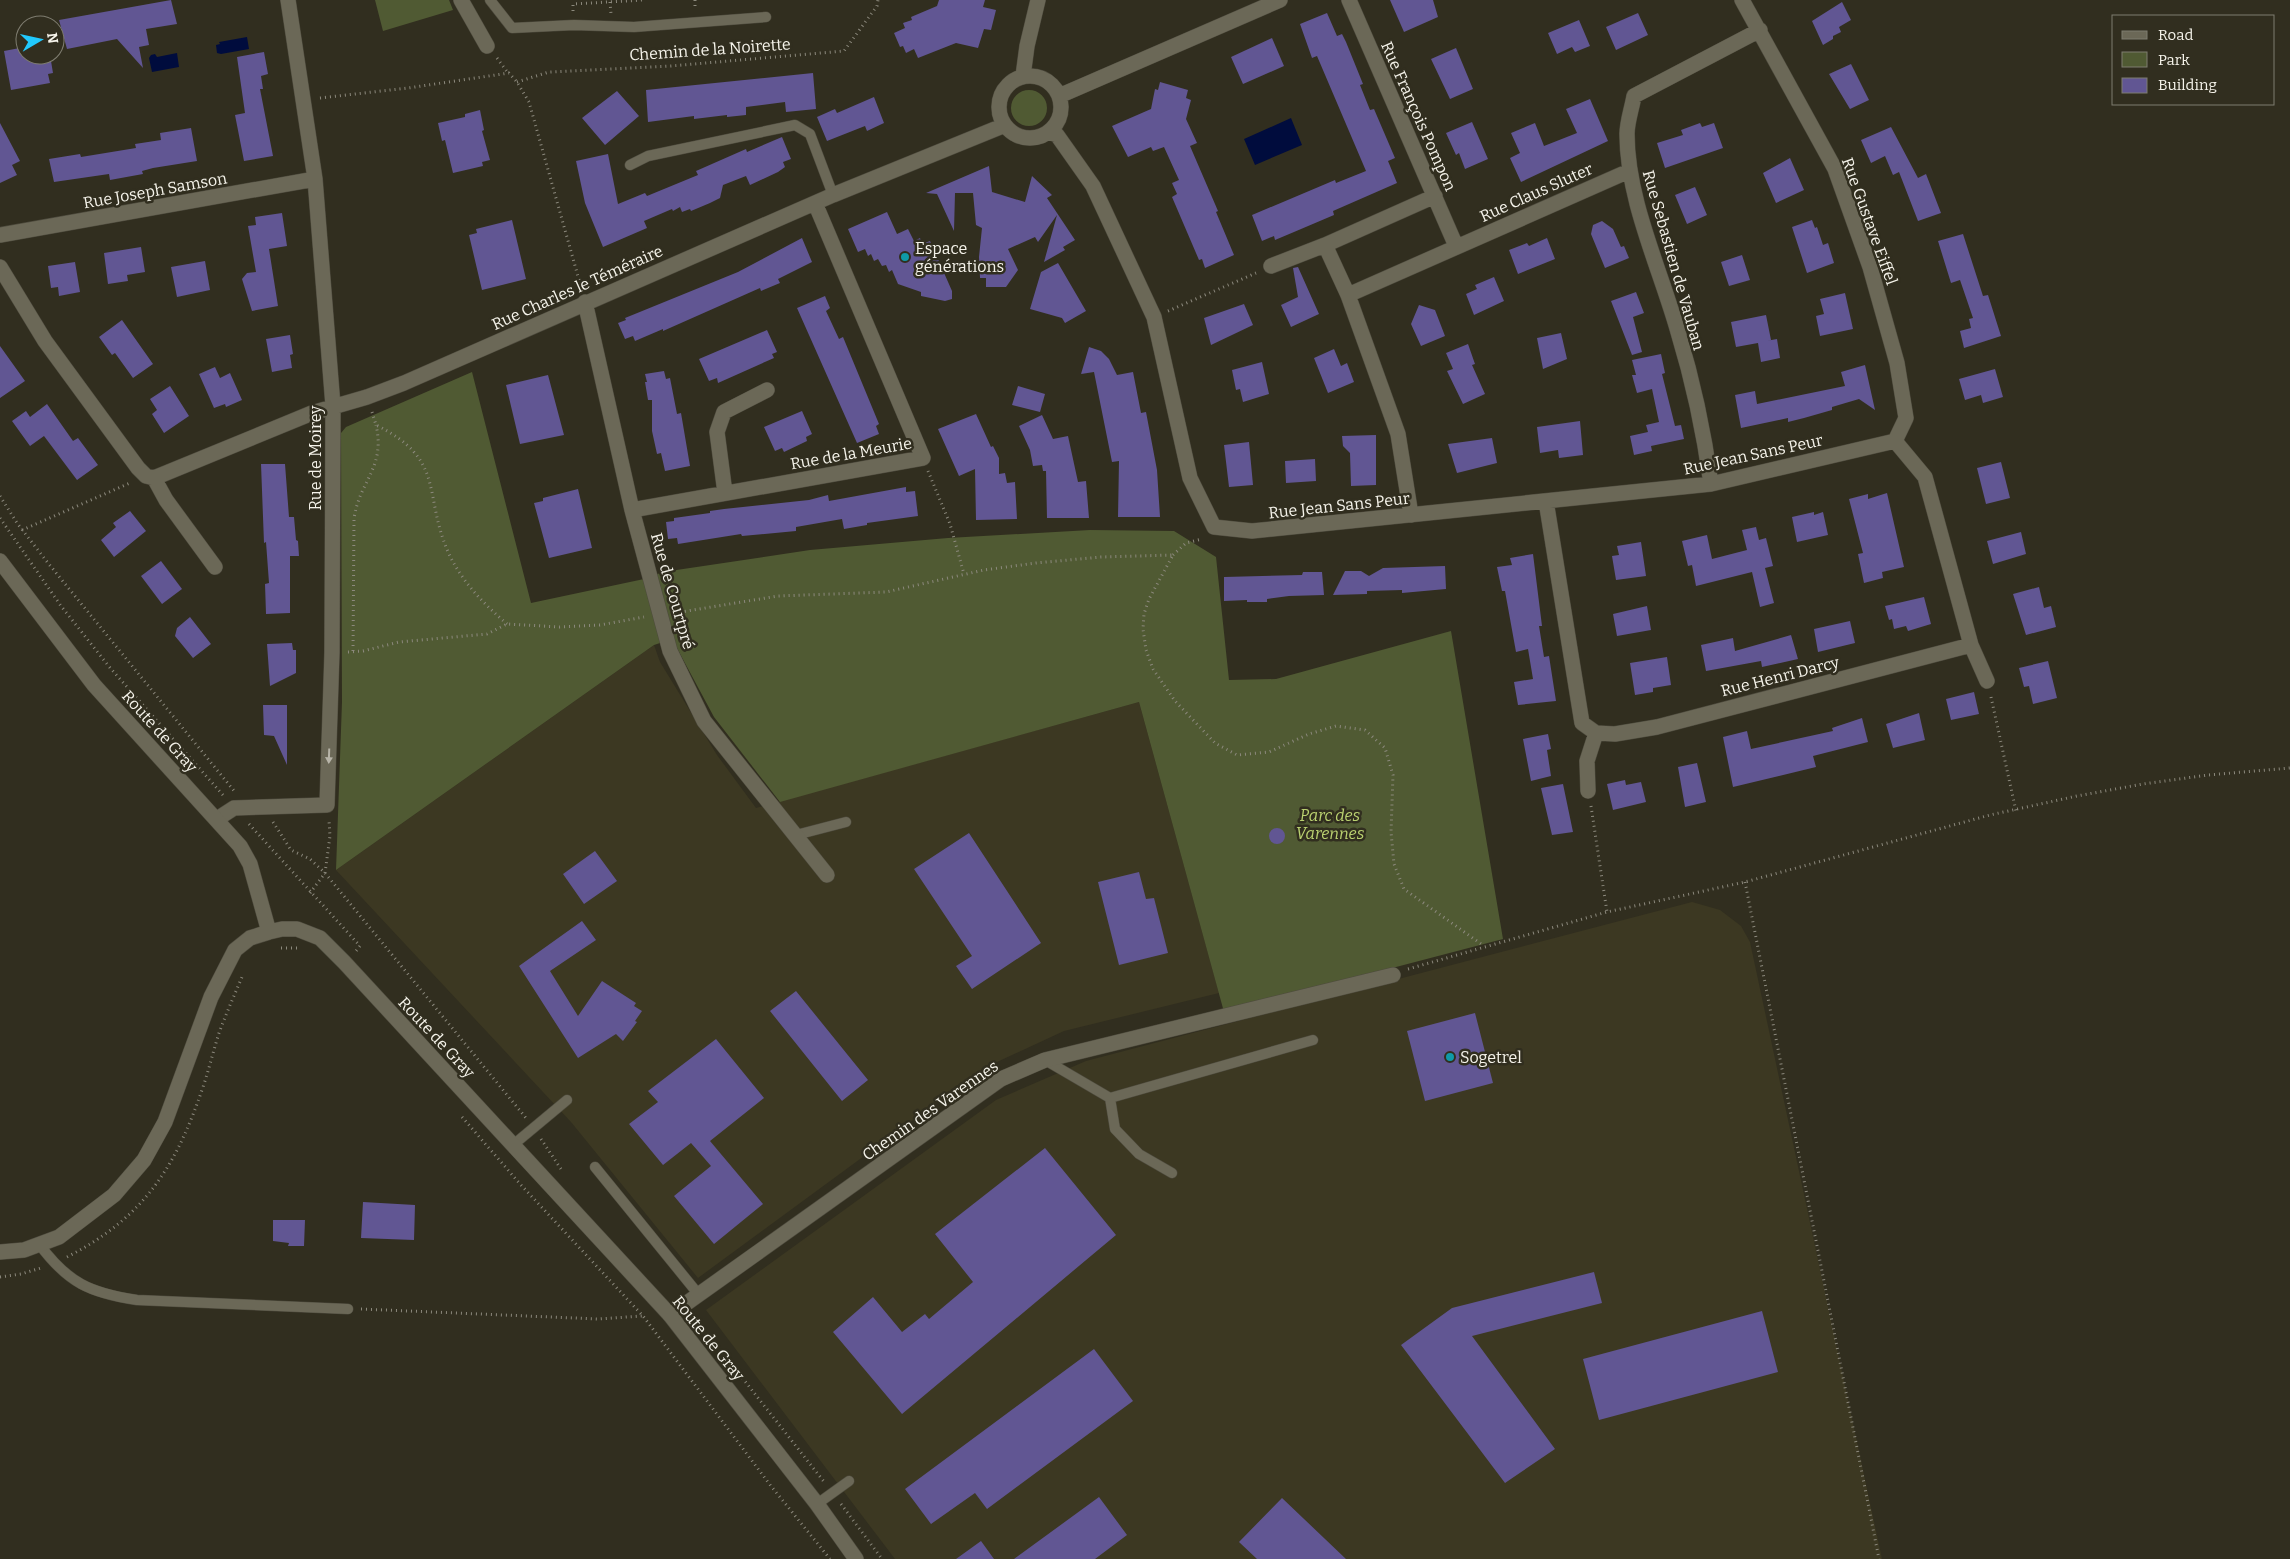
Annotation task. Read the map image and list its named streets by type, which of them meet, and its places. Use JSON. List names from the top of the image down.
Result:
{
  "streets": {
    "street": [
      "Rue François Pompon",
      "Rue Joseph Samson",
      "Rue Claus Sluter",
      "Rue Gustave Eiffel",
      "Rue Sebastien de Vauban",
      "Rue Charles le Téméraire",
      "Rue de la Meurie",
      "Rue Jean Sans Peur",
      "Rue de Moirey",
      "Rue de Courtpré",
      "Rue Henri Darcy",
      "Route de Gray",
      "Chemin des Varennes"
    ],
    "path": ["Chemin de la Noirette"]
  },
  "crossings": [
    ["Rue François Pompon", "Rue Claus Sluter"],
    ["Rue Joseph Samson", "Rue de Moirey"],
    ["Rue Claus Sluter", "Rue Sebastien de Vauban"],
    ["Rue Gustave Eiffel", "Rue Sebastien de Vauban"],
    ["Rue Gustave Eiffel", "Rue Jean Sans Peur"],
    ["Rue Sebastien de Vauban", "Rue Jean Sans Peur"],
    ["Rue Charles le Téméraire", "Rue de la Meurie"],
    ["Rue Charles le Téméraire", "Rue de Moirey"],
    ["Rue Charles le Téméraire", "Rue de Courtpré"],
    ["Rue de la Meurie", "Rue de Courtpré"],
    ["Route de Gray", "Chemin des Varennes"]
  ],
  "parks": ["Parc des Varennes"],
  "places": ["Espace générations", "Sogetrel"],
  "legend": ["Road", "Park", "Building"],
  "north": "right"
}
